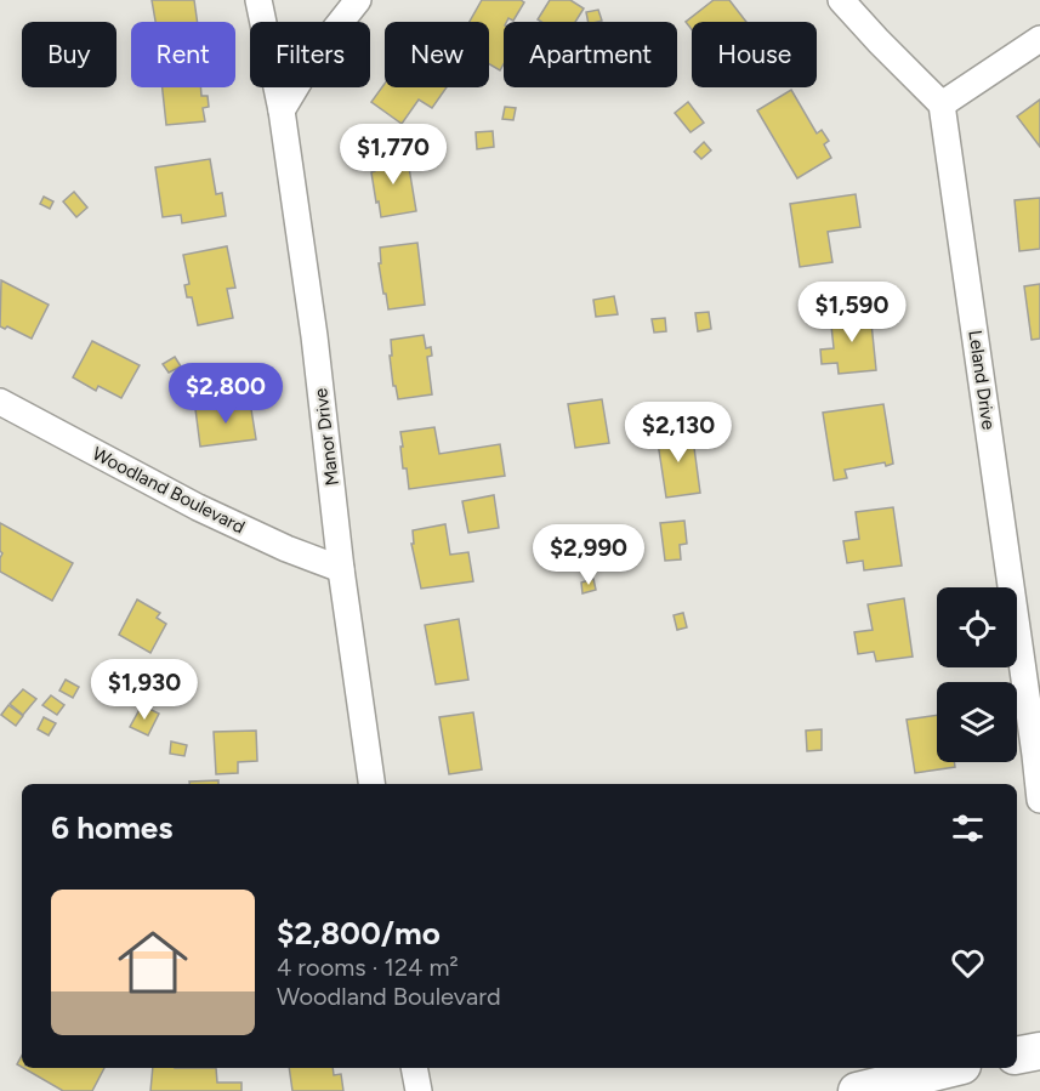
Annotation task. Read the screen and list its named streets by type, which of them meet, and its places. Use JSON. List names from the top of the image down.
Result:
{
  "streets": {
    "street": ["Leland Drive", "Manor Drive", "Woodland Boulevard"]
  },
  "crossings": [
    ["Manor Drive", "Woodland Boulevard"]
  ],
  "page": {
    "chip": [
      "Buy",
      "Rent",
      "Filters",
      "New",
      "Apartment",
      "House"
    ],
    "price": [
      "$1,770",
      "$1,590",
      "$2,800",
      "$2,130",
      "$2,990",
      "$1,930"
    ],
    "heading": "6 homes",
    "list": [
      {
        "name": "$2,800/mo",
        "note": "4 rooms · 124 m² · Woodland Boulevard"
      }
    ]
  }
}
